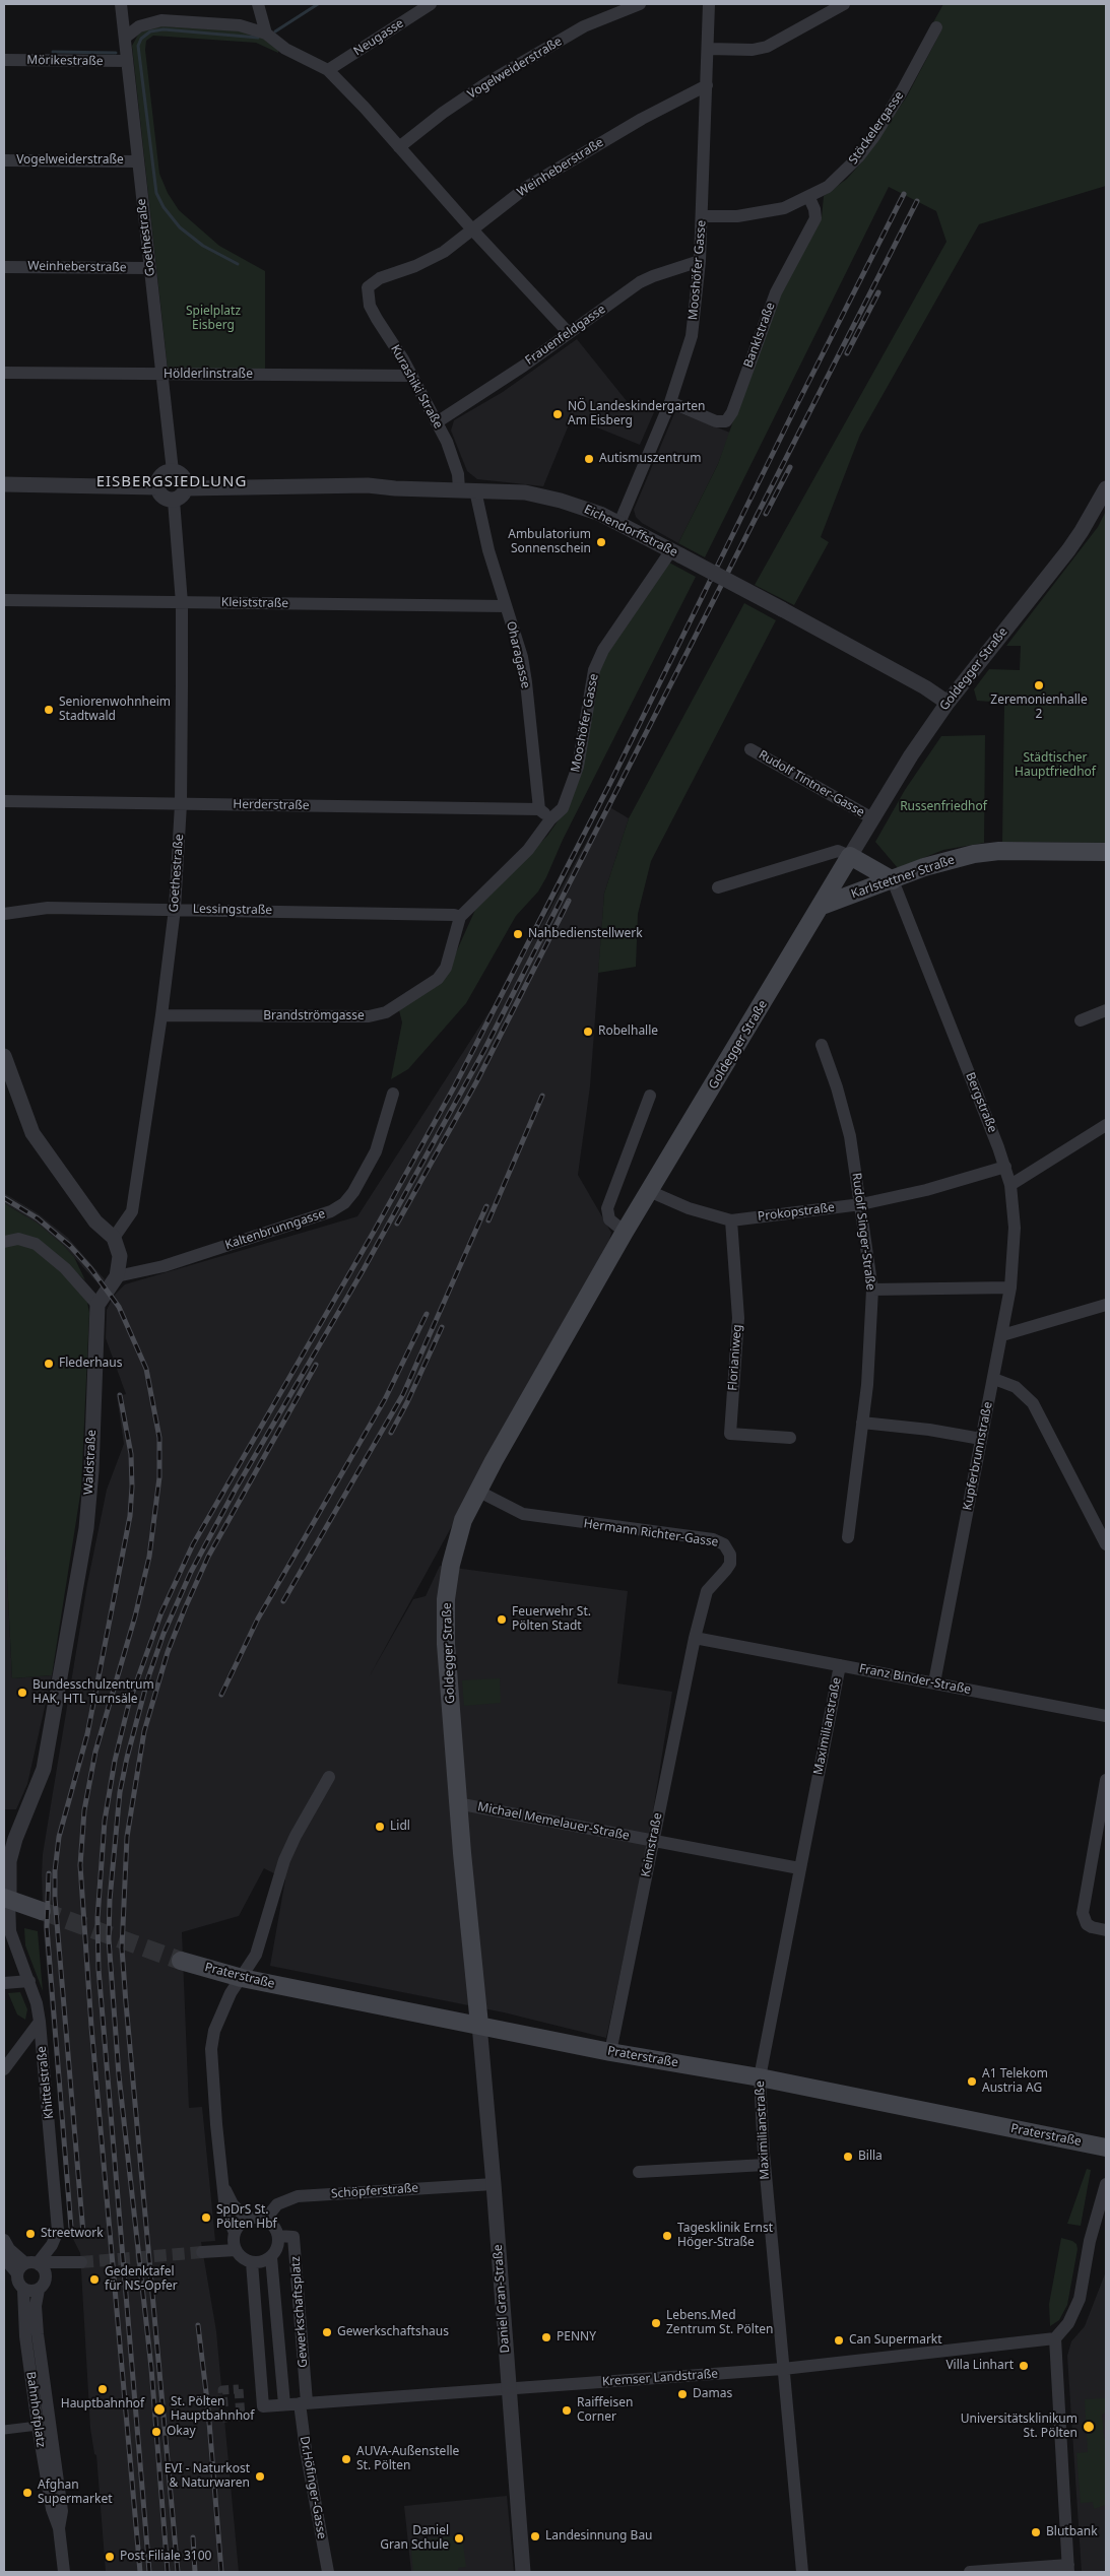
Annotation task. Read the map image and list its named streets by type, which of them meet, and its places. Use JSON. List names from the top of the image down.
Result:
{
  "streets": {
    "main road": ["Goldegger Straße", "Karlstettner Straße", "Praterstraße"],
    "street": [
      "Neugasse",
      "Mörikestraße",
      "Vogelweiderstraße",
      "Stöckelergasse",
      "Weinheberstraße",
      "Goethestraße",
      "Mooshöfer Gasse",
      "Frauenfeldgasse",
      "Banklstraße",
      "Hölderlinstraße",
      "Kurashiki Straße",
      "Eichendorffstraße",
      "Kleiststraße",
      "Oharagasse",
      "Rudolf Tintner-Gasse",
      "Herderstraße",
      "Lessingstraße",
      "Brandströmgasse",
      "Bergstraße",
      "Prokopstraße",
      "Kaltenbrunngasse",
      "Rudolf Singer-Straße",
      "Florianiweg",
      "Kupferbrunnstraße",
      "Waldstraße",
      "Hermann Richter-Gasse",
      "Franz Binder-Straße",
      "Maximilianstraße",
      "Michael Memelauer-Straße",
      "Keimstraße",
      "Khittelstraße",
      "Schöpferstraße",
      "Daniel Gran-Straße",
      "Gewerkschaftsplatz",
      "Kremser Landstraße",
      "Bahnhofplatz",
      "Dr.Höfinger-Gasse"
    ]
  },
  "crossings": [
    ["Mörikestraße", "Goethestraße"],
    ["Vogelweiderstraße", "Goethestraße"],
    ["Stöckelergasse", "Mooshöfer Gasse"],
    ["Stöckelergasse", "Banklstraße"],
    ["Weinheberstraße", "Goethestraße"],
    ["Weinheberstraße", "Mooshöfer Gasse"],
    ["Weinheberstraße", "Kurashiki Straße"],
    ["Goethestraße", "Hölderlinstraße"],
    ["Goethestraße", "Eichendorffstraße"],
    ["Goethestraße", "Kleiststraße"],
    ["Goethestraße", "Herderstraße"],
    ["Goethestraße", "Lessingstraße"],
    ["Goethestraße", "Brandströmgasse"],
    ["Mooshöfer Gasse", "Frauenfeldgasse"],
    ["Mooshöfer Gasse", "Banklstraße"],
    ["Mooshöfer Gasse", "Eichendorffstraße"],
    ["Mooshöfer Gasse", "Brandströmgasse"],
    ["Frauenfeldgasse", "Kurashiki Straße"],
    ["Hölderlinstraße", "Kurashiki Straße"],
    ["Kurashiki Straße", "Eichendorffstraße"],
    ["Eichendorffstraße", "Oharagasse"],
    ["Eichendorffstraße", "Goldegger Straße"],
    ["Kleiststraße", "Oharagasse"],
    ["Oharagasse", "Herderstraße"],
    ["Goldegger Straße", "Rudolf Tintner-Gasse"],
    ["Goldegger Straße", "Karlstettner Straße"],
    ["Goldegger Straße", "Prokopstraße"],
    ["Goldegger Straße", "Hermann Richter-Gasse"],
    ["Goldegger Straße", "Michael Memelauer-Straße"],
    ["Goldegger Straße", "Praterstraße"],
    ["Goldegger Straße", "Daniel Gran-Straße"],
    ["Karlstettner Straße", "Bergstraße"],
    ["Lessingstraße", "Brandströmgasse"],
    ["Bergstraße", "Prokopstraße"],
    ["Bergstraße", "Kupferbrunnstraße"],
    ["Prokopstraße", "Rudolf Singer-Straße"],
    ["Prokopstraße", "Florianiweg"],
    ["Kupferbrunnstraße", "Franz Binder-Straße"],
    ["Waldstraße", "Khittelstraße"],
    ["Hermann Richter-Gasse", "Franz Binder-Straße"],
    ["Hermann Richter-Gasse", "Keimstraße"],
    ["Franz Binder-Straße", "Maximilianstraße"],
    ["Franz Binder-Straße", "Keimstraße"],
    ["Maximilianstraße", "Michael Memelauer-Straße"],
    ["Maximilianstraße", "Praterstraße"],
    ["Maximilianstraße", "Kremser Landstraße"],
    ["Michael Memelauer-Straße", "Keimstraße"],
    ["Keimstraße", "Praterstraße"],
    ["Praterstraße", "Daniel Gran-Straße"],
    ["Schöpferstraße", "Daniel Gran-Straße"],
    ["Schöpferstraße", "Gewerkschaftsplatz"],
    ["Schöpferstraße", "Kremser Landstraße"],
    ["Daniel Gran-Straße", "Kremser Landstraße"],
    ["Gewerkschaftsplatz", "Kremser Landstraße"],
    ["Gewerkschaftsplatz", "Dr.Höfinger-Gasse"],
    ["Kremser Landstraße", "Dr.Höfinger-Gasse"]
  ],
  "districts": ["EISBERGSIEDLUNG"],
  "parks": ["Spielplatz Eisberg", "Städtischer Hauptfriedhof", "Russenfriedhof"],
  "places": [
    "NÖ Landeskindergarten Am Eisberg",
    "Autismuszentrum",
    "Ambulatorium Sonnenschein",
    "Zeremonienhalle 2",
    "Seniorenwohnheim Stadtwald",
    "Nahbedienstellwerk",
    "Robelhalle",
    "Flederhaus",
    "Feuerwehr St. Pölten Stadt",
    "Bundesschulzentrum HAK, HTL Turnsäle",
    "Lidl",
    "A1 Telekom Austria AG",
    "Billa",
    "SpDrS St. Pölten Hbf",
    "Streetwork",
    "Tagesklinik Ernst Höger-Straße",
    "Gedenktafel für NS-Opfer",
    "Lebens.Med Zentrum St. Pölten",
    "Gewerkschaftshaus",
    "PENNY",
    "Can Supermarkt",
    "Villa Linhart",
    "Hauptbahnhof",
    "Damas",
    "St. Pölten Hauptbahnhof",
    "Raiffeisen Corner",
    "Universitätsklinikum St. Pölten",
    "Okay",
    "AUVA-Außenstelle St. Pölten",
    "EVI - Naturkost & Naturwaren",
    "Afghan Supermarket",
    "Blutbank",
    "Landesinnung Bau",
    "Daniel Gran Schule",
    "Post Filiale 3100"
  ]
}
